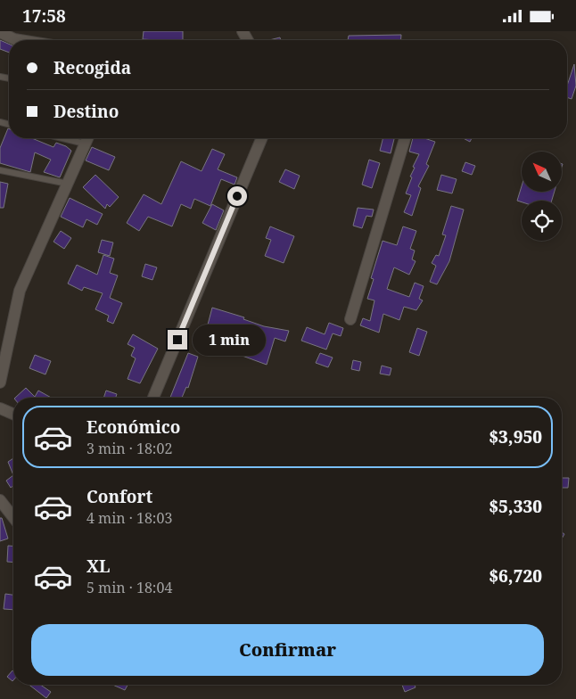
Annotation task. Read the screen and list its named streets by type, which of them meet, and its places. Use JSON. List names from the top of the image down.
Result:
{
  "north": "top left",
  "page": {
    "status": "17:58",
    "banner": ["Recogida", "Destino"],
    "bubble": "1 min",
    "list": [
      {
        "name": "Económico",
        "note": "3 min · 18:02",
        "value": "$3,950"
      },
      {
        "name": "Confort",
        "note": "4 min · 18:03",
        "value": "$5,330"
      },
      {
        "name": "XL",
        "note": "5 min · 18:04",
        "value": "$6,720"
      }
    ],
    "buttons": "Confirmar"
  }
}
